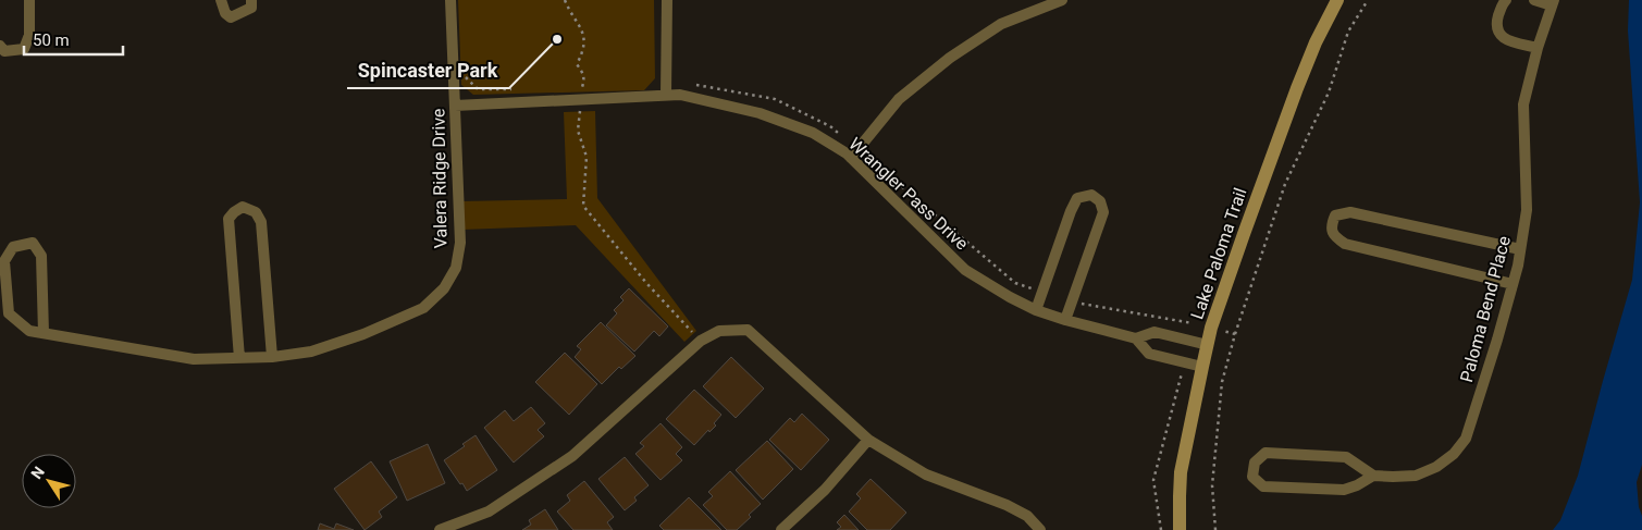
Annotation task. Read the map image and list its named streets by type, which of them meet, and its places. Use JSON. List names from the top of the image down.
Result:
{
  "streets": {
    "street": [
      "Valera Ridge Drive",
      "Wrangler Pass Drive",
      "Lake Paloma Trail",
      "Paloma Bend Place"
    ]
  },
  "crossings": [
    ["Valera Ridge Drive", "Wrangler Pass Drive"],
    ["Wrangler Pass Drive", "Lake Paloma Trail"]
  ],
  "places": ["Spincaster Park"],
  "scale_bar": "50 m",
  "north": "top left"
}
